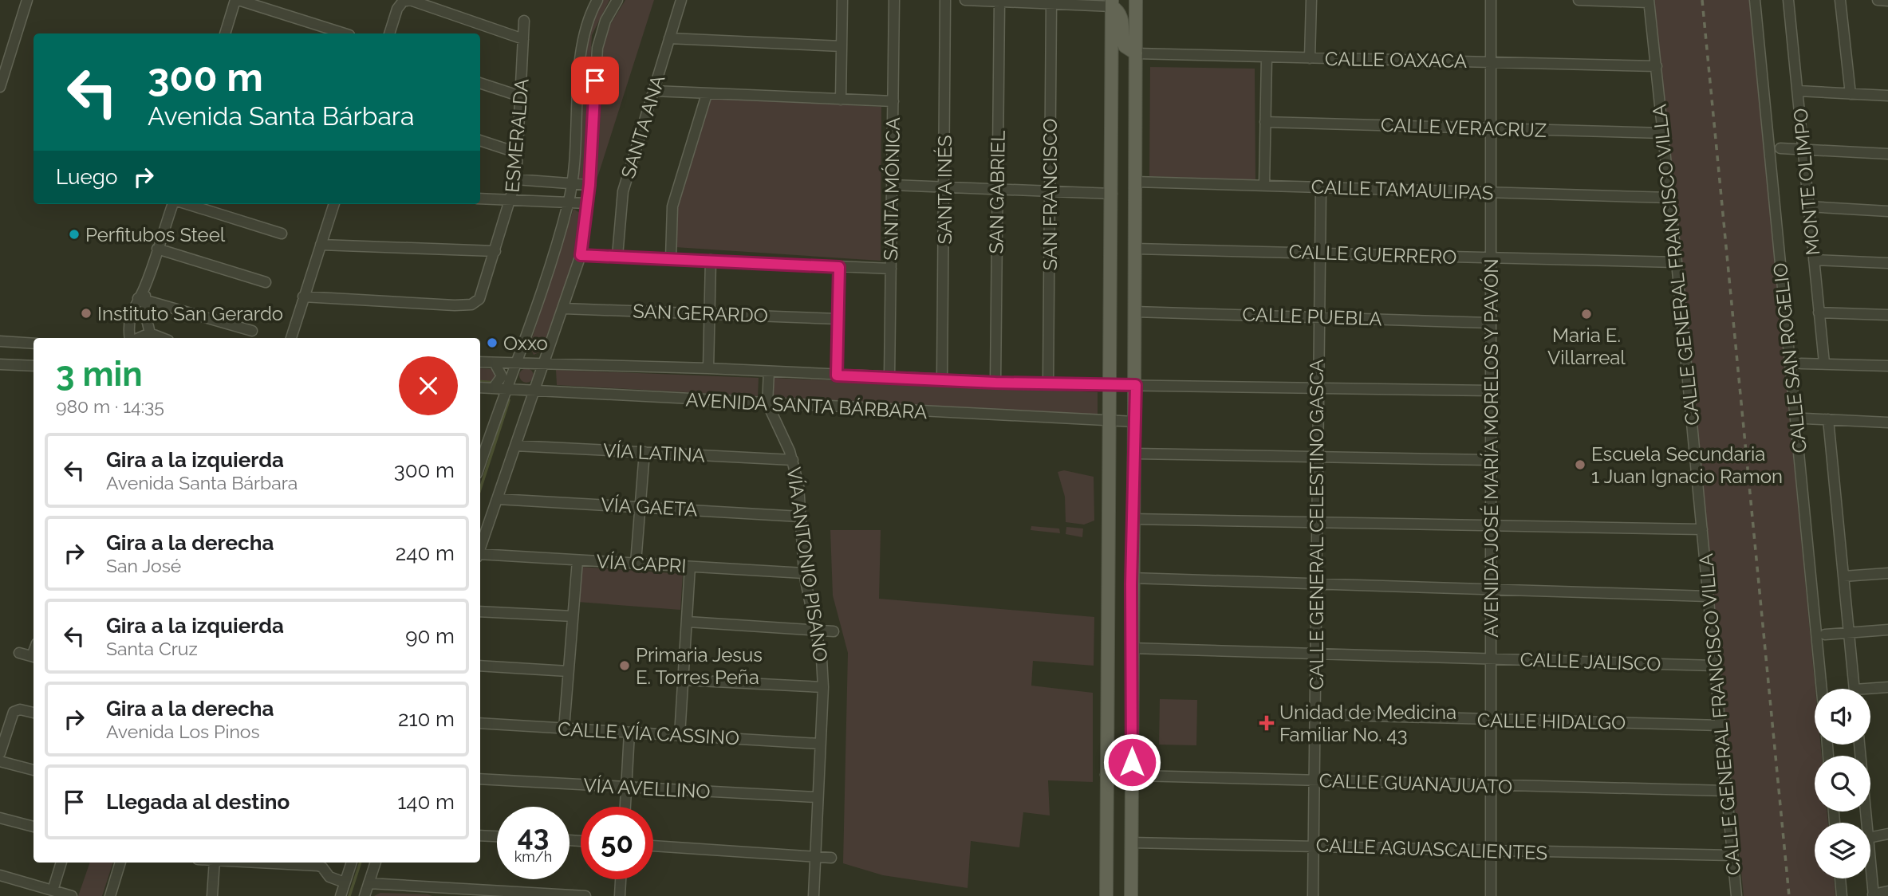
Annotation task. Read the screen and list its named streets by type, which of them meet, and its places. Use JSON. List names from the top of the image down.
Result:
{
  "streets": {
    "street": [
      "CALLE OAXACA",
      "SANTA ANA",
      "CALLE VERACRUZ",
      "ESMERALDA",
      "MONTE OLIMPO",
      "SANTA MÓNICA",
      "SANTA INÉS",
      "CALLE TAMAULIPAS",
      "SAN GABRIEL",
      "SAN FRANCISCO",
      "CALLE GUERRERO",
      "CALLE GENERAL FRANCISCO VILLA",
      "SAN GERARDO",
      "CALLE PUEBLA",
      "CALLE SAN ROGELIO",
      "AVENIDA SANTA BÁRBARA",
      "AVENIDA JOSÉ MARÍA MORELOS Y PAVÓN",
      "VÍA LATINA",
      "VÍA GAETA",
      "CALLE GENERAL CELESTINO GASCA",
      "VÍA CAPRI",
      "VÍA ANTONIO PISANO",
      "CALLE JALISCO",
      "CALLE HIDALGO",
      "CALLE VÍA CASSINO",
      "CALLE GUANAJUATO",
      "VÍA AVELLINO",
      "CALLE AGUASCALIENTES"
    ]
  },
  "crossings": [
    ["CALLE OAXACA", "CALLE GENERAL FRANCISCO VILLA"],
    ["CALLE OAXACA", "AVENIDA JOSÉ MARÍA MORELOS Y PAVÓN"],
    ["CALLE VERACRUZ", "CALLE GENERAL FRANCISCO VILLA"],
    ["CALLE VERACRUZ", "AVENIDA JOSÉ MARÍA MORELOS Y PAVÓN"],
    ["SANTA MÓNICA", "AVENIDA SANTA BÁRBARA"],
    ["SANTA INÉS", "AVENIDA SANTA BÁRBARA"],
    ["CALLE TAMAULIPAS", "CALLE GENERAL FRANCISCO VILLA"],
    ["CALLE TAMAULIPAS", "AVENIDA JOSÉ MARÍA MORELOS Y PAVÓN"],
    ["CALLE TAMAULIPAS", "CALLE GENERAL CELESTINO GASCA"],
    ["SAN GABRIEL", "AVENIDA SANTA BÁRBARA"],
    ["SAN FRANCISCO", "AVENIDA SANTA BÁRBARA"],
    ["CALLE GUERRERO", "CALLE GENERAL FRANCISCO VILLA"],
    ["CALLE GUERRERO", "AVENIDA JOSÉ MARÍA MORELOS Y PAVÓN"],
    ["CALLE GUERRERO", "CALLE GENERAL CELESTINO GASCA"],
    ["CALLE GENERAL FRANCISCO VILLA", "CALLE JALISCO"],
    ["CALLE GENERAL FRANCISCO VILLA", "CALLE HIDALGO"],
    ["CALLE GENERAL FRANCISCO VILLA", "CALLE GUANAJUATO"],
    ["CALLE GENERAL FRANCISCO VILLA", "CALLE AGUASCALIENTES"],
    ["CALLE PUEBLA", "AVENIDA JOSÉ MARÍA MORELOS Y PAVÓN"],
    ["CALLE PUEBLA", "CALLE GENERAL CELESTINO GASCA"],
    ["AVENIDA SANTA BÁRBARA", "AVENIDA JOSÉ MARÍA MORELOS Y PAVÓN"],
    ["AVENIDA SANTA BÁRBARA", "CALLE GENERAL CELESTINO GASCA"],
    ["AVENIDA SANTA BÁRBARA", "VÍA ANTONIO PISANO"],
    ["AVENIDA JOSÉ MARÍA MORELOS Y PAVÓN", "CALLE JALISCO"],
    ["AVENIDA JOSÉ MARÍA MORELOS Y PAVÓN", "CALLE HIDALGO"],
    ["AVENIDA JOSÉ MARÍA MORELOS Y PAVÓN", "CALLE GUANAJUATO"],
    ["AVENIDA JOSÉ MARÍA MORELOS Y PAVÓN", "CALLE AGUASCALIENTES"],
    ["VÍA LATINA", "VÍA ANTONIO PISANO"],
    ["VÍA GAETA", "VÍA ANTONIO PISANO"],
    ["CALLE GENERAL CELESTINO GASCA", "CALLE JALISCO"],
    ["CALLE GENERAL CELESTINO GASCA", "CALLE HIDALGO"],
    ["CALLE GENERAL CELESTINO GASCA", "CALLE GUANAJUATO"],
    ["CALLE GENERAL CELESTINO GASCA", "CALLE AGUASCALIENTES"],
    ["VÍA CAPRI", "VÍA ANTONIO PISANO"],
    ["VÍA ANTONIO PISANO", "CALLE VÍA CASSINO"],
    ["VÍA ANTONIO PISANO", "VÍA AVELLINO"]
  ],
  "places": {
    "other": [
      "Perfitubos Steel",
      "Instituto San Gerardo",
      "Maria E. Villarreal",
      "Oxxo",
      "Escuela Secundaria 1 Juan Ignacio Ramon",
      "Primaria Jesus E. Torres Peña"
    ],
    "health": ["Unidad de Medicina Familiar No. 43"]
  },
  "page": {
    "turn": ["300 m", "Avenida Santa Bárbara"],
    "then": "Luego",
    "heading": ["3 min", "980 m · 14:35"],
    "list": [
      {
        "name": "Gira a la izquierda",
        "note": "Avenida Santa Bárbara",
        "value": "300 m"
      },
      {
        "name": "Gira a la derecha",
        "note": "San José",
        "value": "240 m"
      },
      {
        "name": "Gira a la izquierda",
        "note": "Santa Cruz",
        "value": "90 m"
      },
      {
        "name": "Gira a la derecha",
        "note": "Avenida Los Pinos",
        "value": "210 m"
      },
      {
        "name": "Llegada al destino",
        "value": "140 m"
      }
    ],
    "speed": "43 km/h",
    "limit": "50"
  }
}
